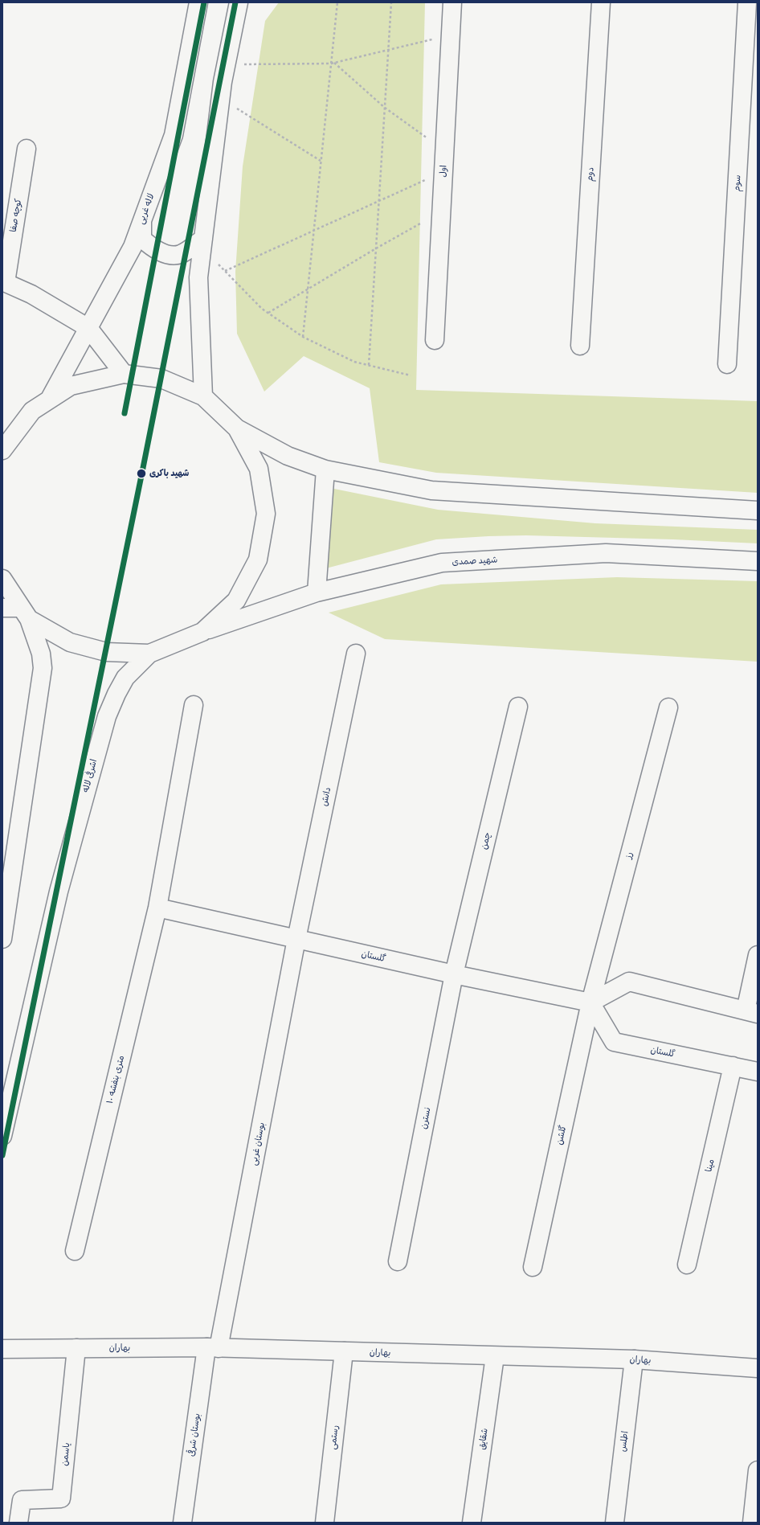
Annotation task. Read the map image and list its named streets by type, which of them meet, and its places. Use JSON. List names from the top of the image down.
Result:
{
  "streets": {
    "main road": [
      "اول",
      "دوم",
      "سوم",
      "لاله غربی",
      "کوچه صفا",
      "شهید صمدی",
      "اشرفی لاله",
      "دانش",
      "چمن",
      "رز",
      "گلستان",
      "۱۰ متری بنفشه",
      "نسترن",
      "گلشن",
      "بوستان غربی",
      "مینا",
      "بهاران",
      "بوستان شرقی",
      "رستمی",
      "شقایق",
      "اطلس",
      "یاسمن"
    ]
  },
  "crossings": [
    ["شهید صمدی", "اشرفی لاله"],
    ["دانش", "گلستان"],
    ["دانش", "بوستان غربی"],
    ["چمن", "گلستان"],
    ["چمن", "نسترن"],
    ["رز", "گلستان"],
    ["رز", "گلشن"],
    ["گلستان", "۱۰ متری بنفشه"],
    ["گلستان", "نسترن"],
    ["گلستان", "گلشن"],
    ["گلستان", "بوستان غربی"],
    ["گلستان", "مینا"],
    ["بوستان غربی", "بهاران"],
    ["بوستان غربی", "بوستان شرقی"],
    ["بهاران", "بوستان شرقی"],
    ["بهاران", "رستمی"],
    ["بهاران", "شقایق"],
    ["بهاران", "اطلس"],
    ["بهاران", "یاسمن"]
  ],
  "places": ["شهید باکری"]
}
